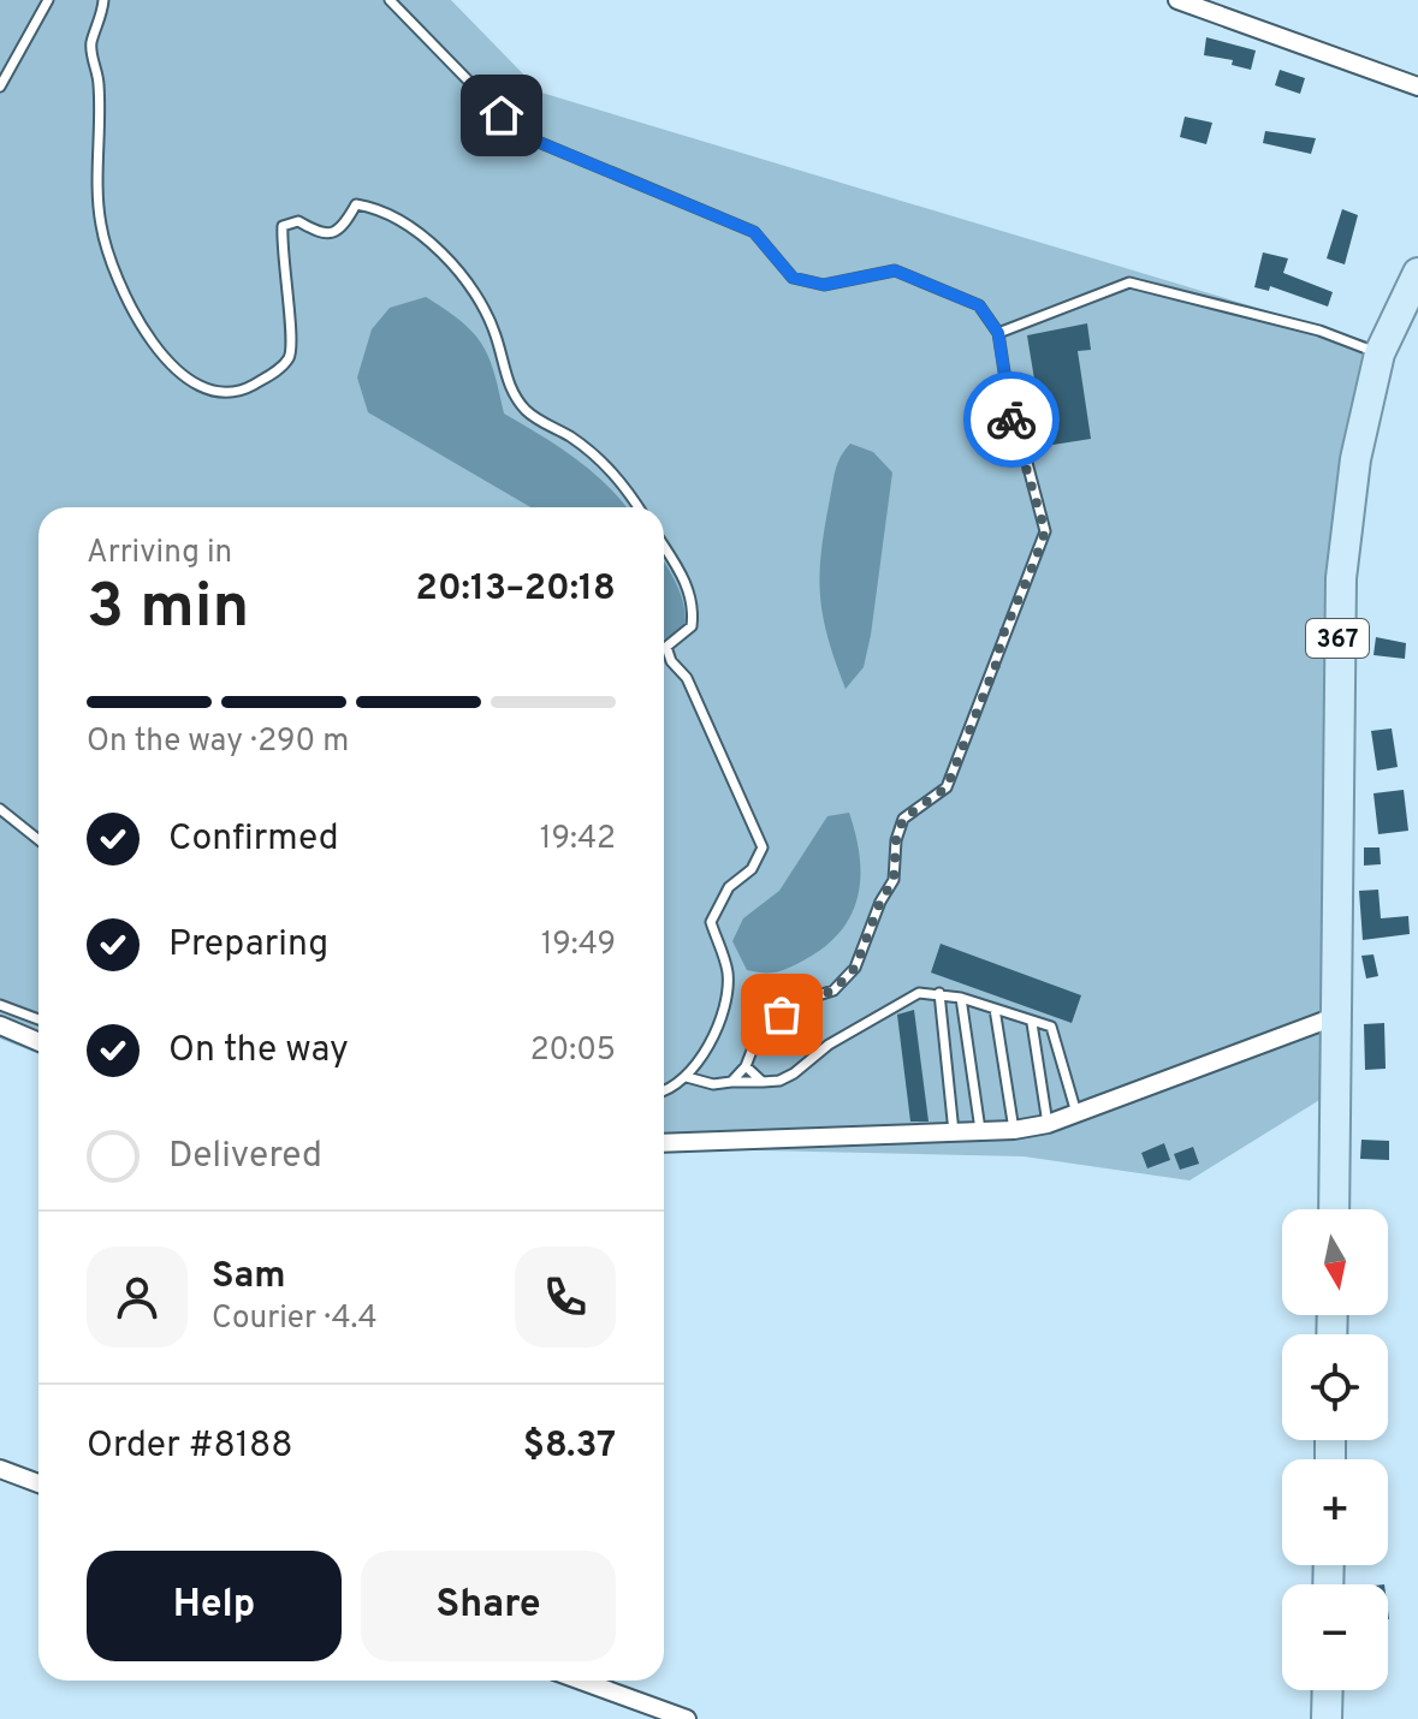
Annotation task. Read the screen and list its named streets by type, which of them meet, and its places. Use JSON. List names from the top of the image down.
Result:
{
  "streets": {
    "main road": ["367"]
  },
  "north": "bottom",
  "page": {
    "heading": ["3 min", "Arriving in", "20:13–20:18"],
    "panel": [
      "Sam",
      "Courier · 4.4",
      "Order #8188",
      "$8.37"
    ],
    "bar": "On the way · 290 m",
    "list": [
      ["Confirmed", "19:42"],
      ["Preparing", "19:49"],
      ["On the way", "20:05"],
      "Delivered"
    ],
    "map_buttons": ["+", "−"],
    "buttons": ["Help", "Share"]
  }
}
